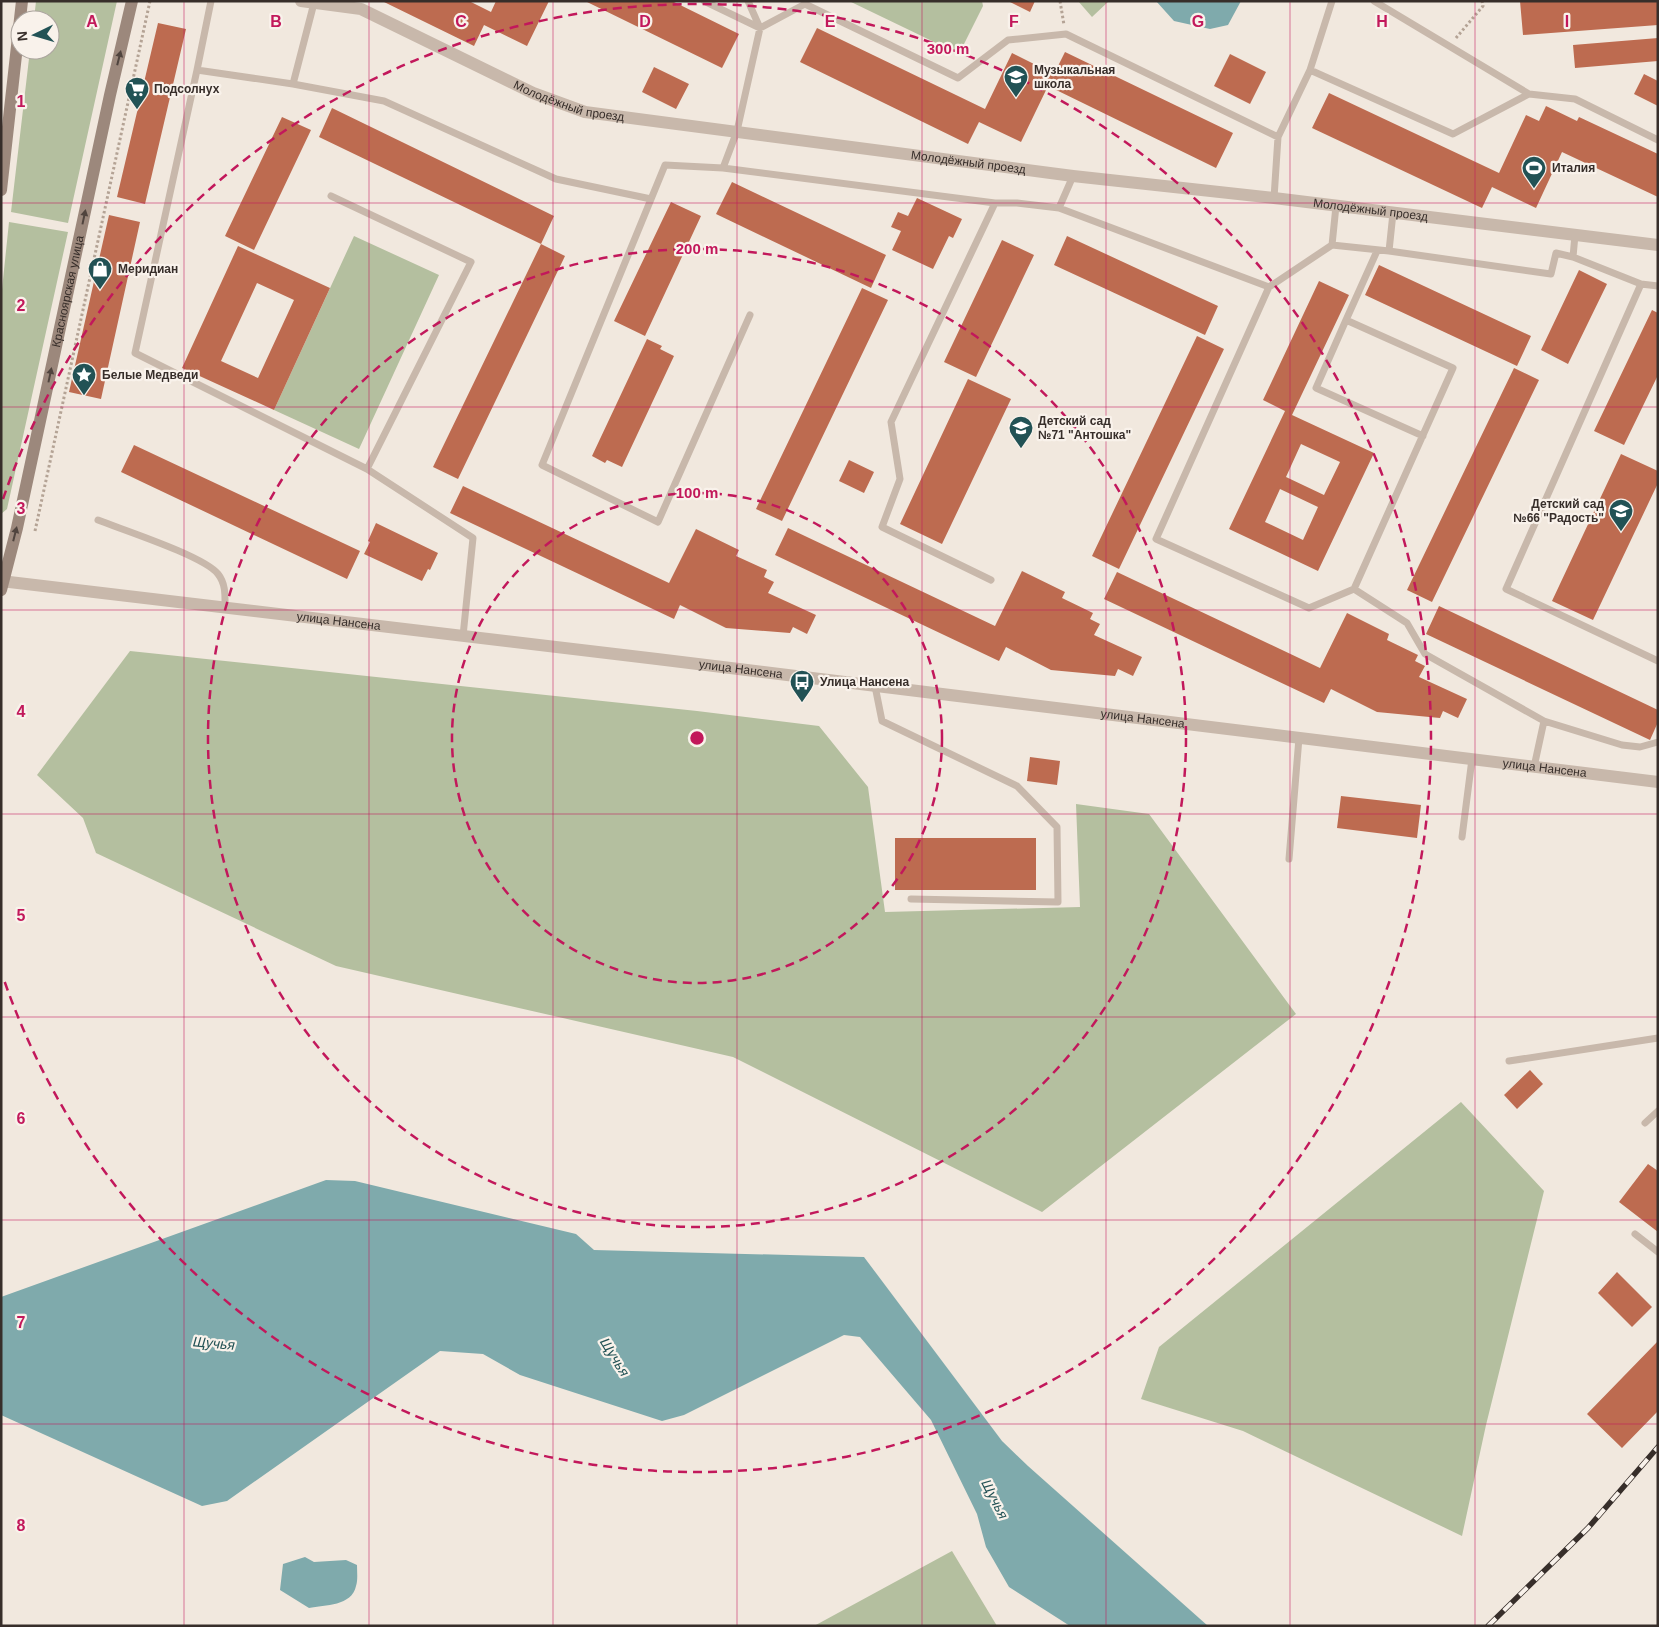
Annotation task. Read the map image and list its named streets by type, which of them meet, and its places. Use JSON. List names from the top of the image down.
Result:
{
  "streets": {
    "main road": ["Красноярская улица"],
    "street": ["Молодёжный проезд", "улица Нансена"]
  },
  "crossings": [
    ["Красноярская улица", "улица Нансена"]
  ],
  "water": ["Щучья"],
  "places": {
    "school or university": ["Музыкальная школа", "Детский сад №71 \"Антошка\"", "Детский сад №66 \"Радость\""],
    "supermarket": ["Подсолнух"],
    "sports": ["Италия"],
    "shop": ["Меридиан"],
    "place": ["Белые Медведи"],
    "bus stop": ["Улица Нансена"]
  },
  "north": "left",
  "grid": {
    "columns": [
      "A",
      "B",
      "C",
      "D",
      "E",
      "F",
      "G",
      "H",
      "I"
    ],
    "rows": [
      "1",
      "2",
      "3",
      "4",
      "5",
      "6",
      "7",
      "8"
    ]
  },
  "rings": ["300 m", "200 m", "100 m"]
}
